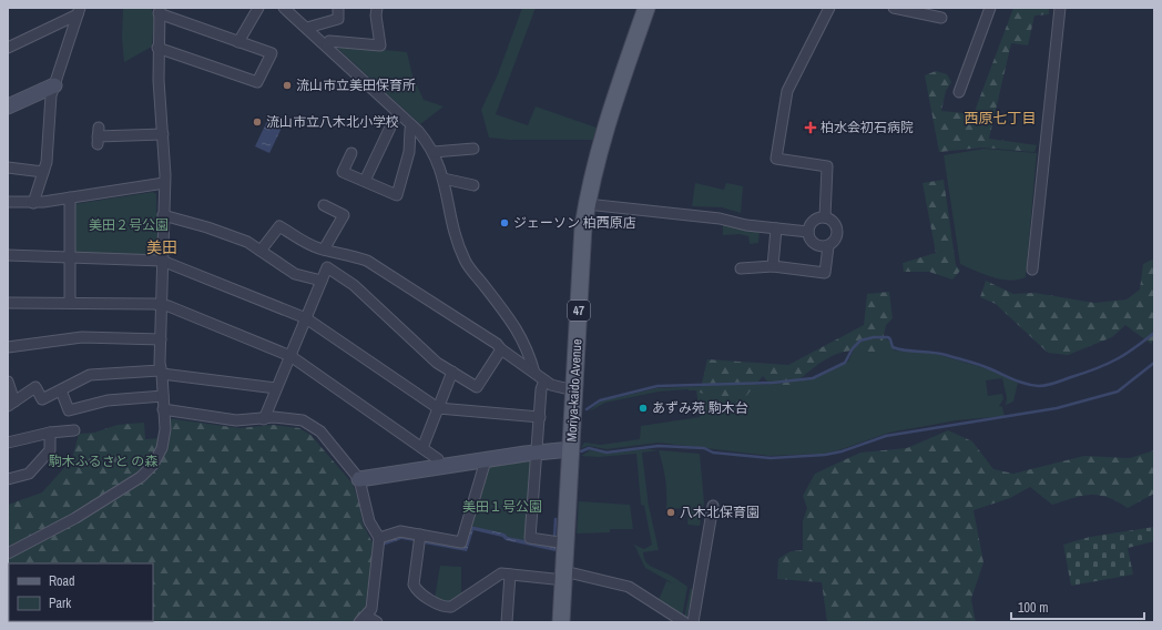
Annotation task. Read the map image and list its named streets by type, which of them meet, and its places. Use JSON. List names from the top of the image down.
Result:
{
  "streets": {
    "main road": ["47", "Moriya-kaido Avenue"]
  },
  "districts": ["西原七丁目", "美田"],
  "parks": ["美田２号公園", "駒木ふるさと の森", "美田１号公園"],
  "places": {
    "other": [
      "流山市立美田保育所",
      "流山市立八木北小学校",
      "ジェーソン 柏西原店",
      "あずみ苑 駒木台",
      "八木北保育園"
    ],
    "health": ["柏水会初石病院"]
  },
  "legend": ["Road", "Park"],
  "scale_bar": "100 m"
}
